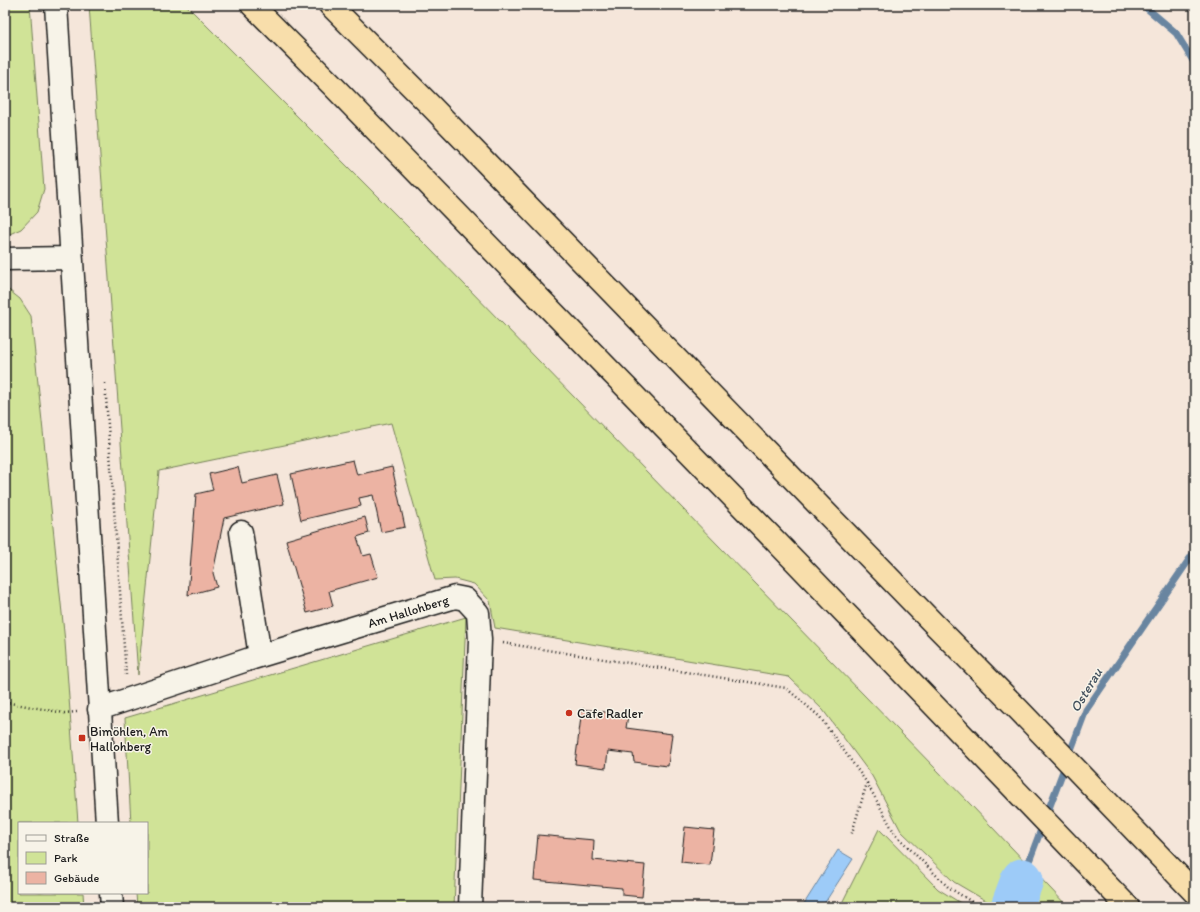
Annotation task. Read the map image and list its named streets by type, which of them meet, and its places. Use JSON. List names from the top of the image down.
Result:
{
  "streets": {
    "street": ["Am Hallohberg"]
  },
  "water": ["Osterau"],
  "places": {
    "other": ["Cafe Radler"],
    "transit": ["Bimöhlen, Am Hallohberg"]
  },
  "legend": ["Straße", "Park", "Gebäude"]
}
